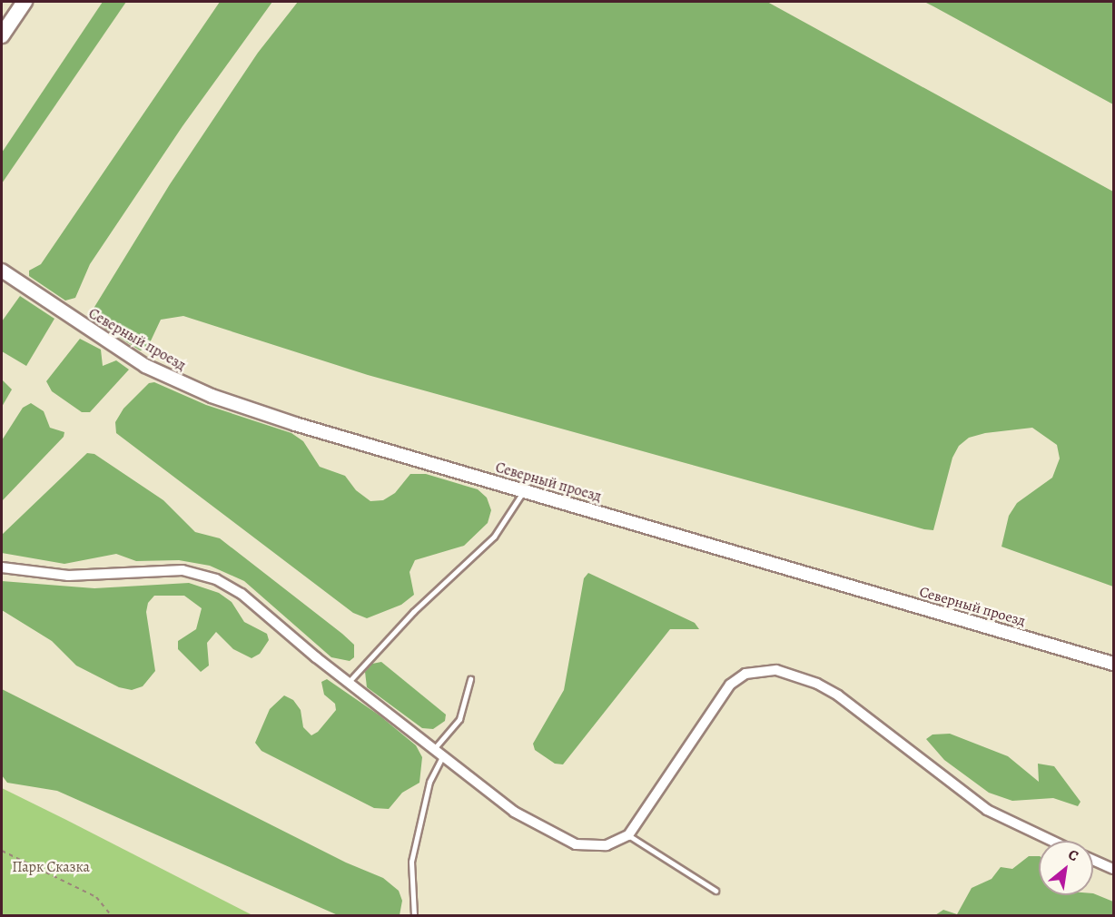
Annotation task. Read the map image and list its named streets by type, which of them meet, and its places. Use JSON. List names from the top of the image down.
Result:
{
  "streets": {
    "street": ["Северный проезд"]
  },
  "parks": ["Парк Сказка"],
  "north": "top right"
}
